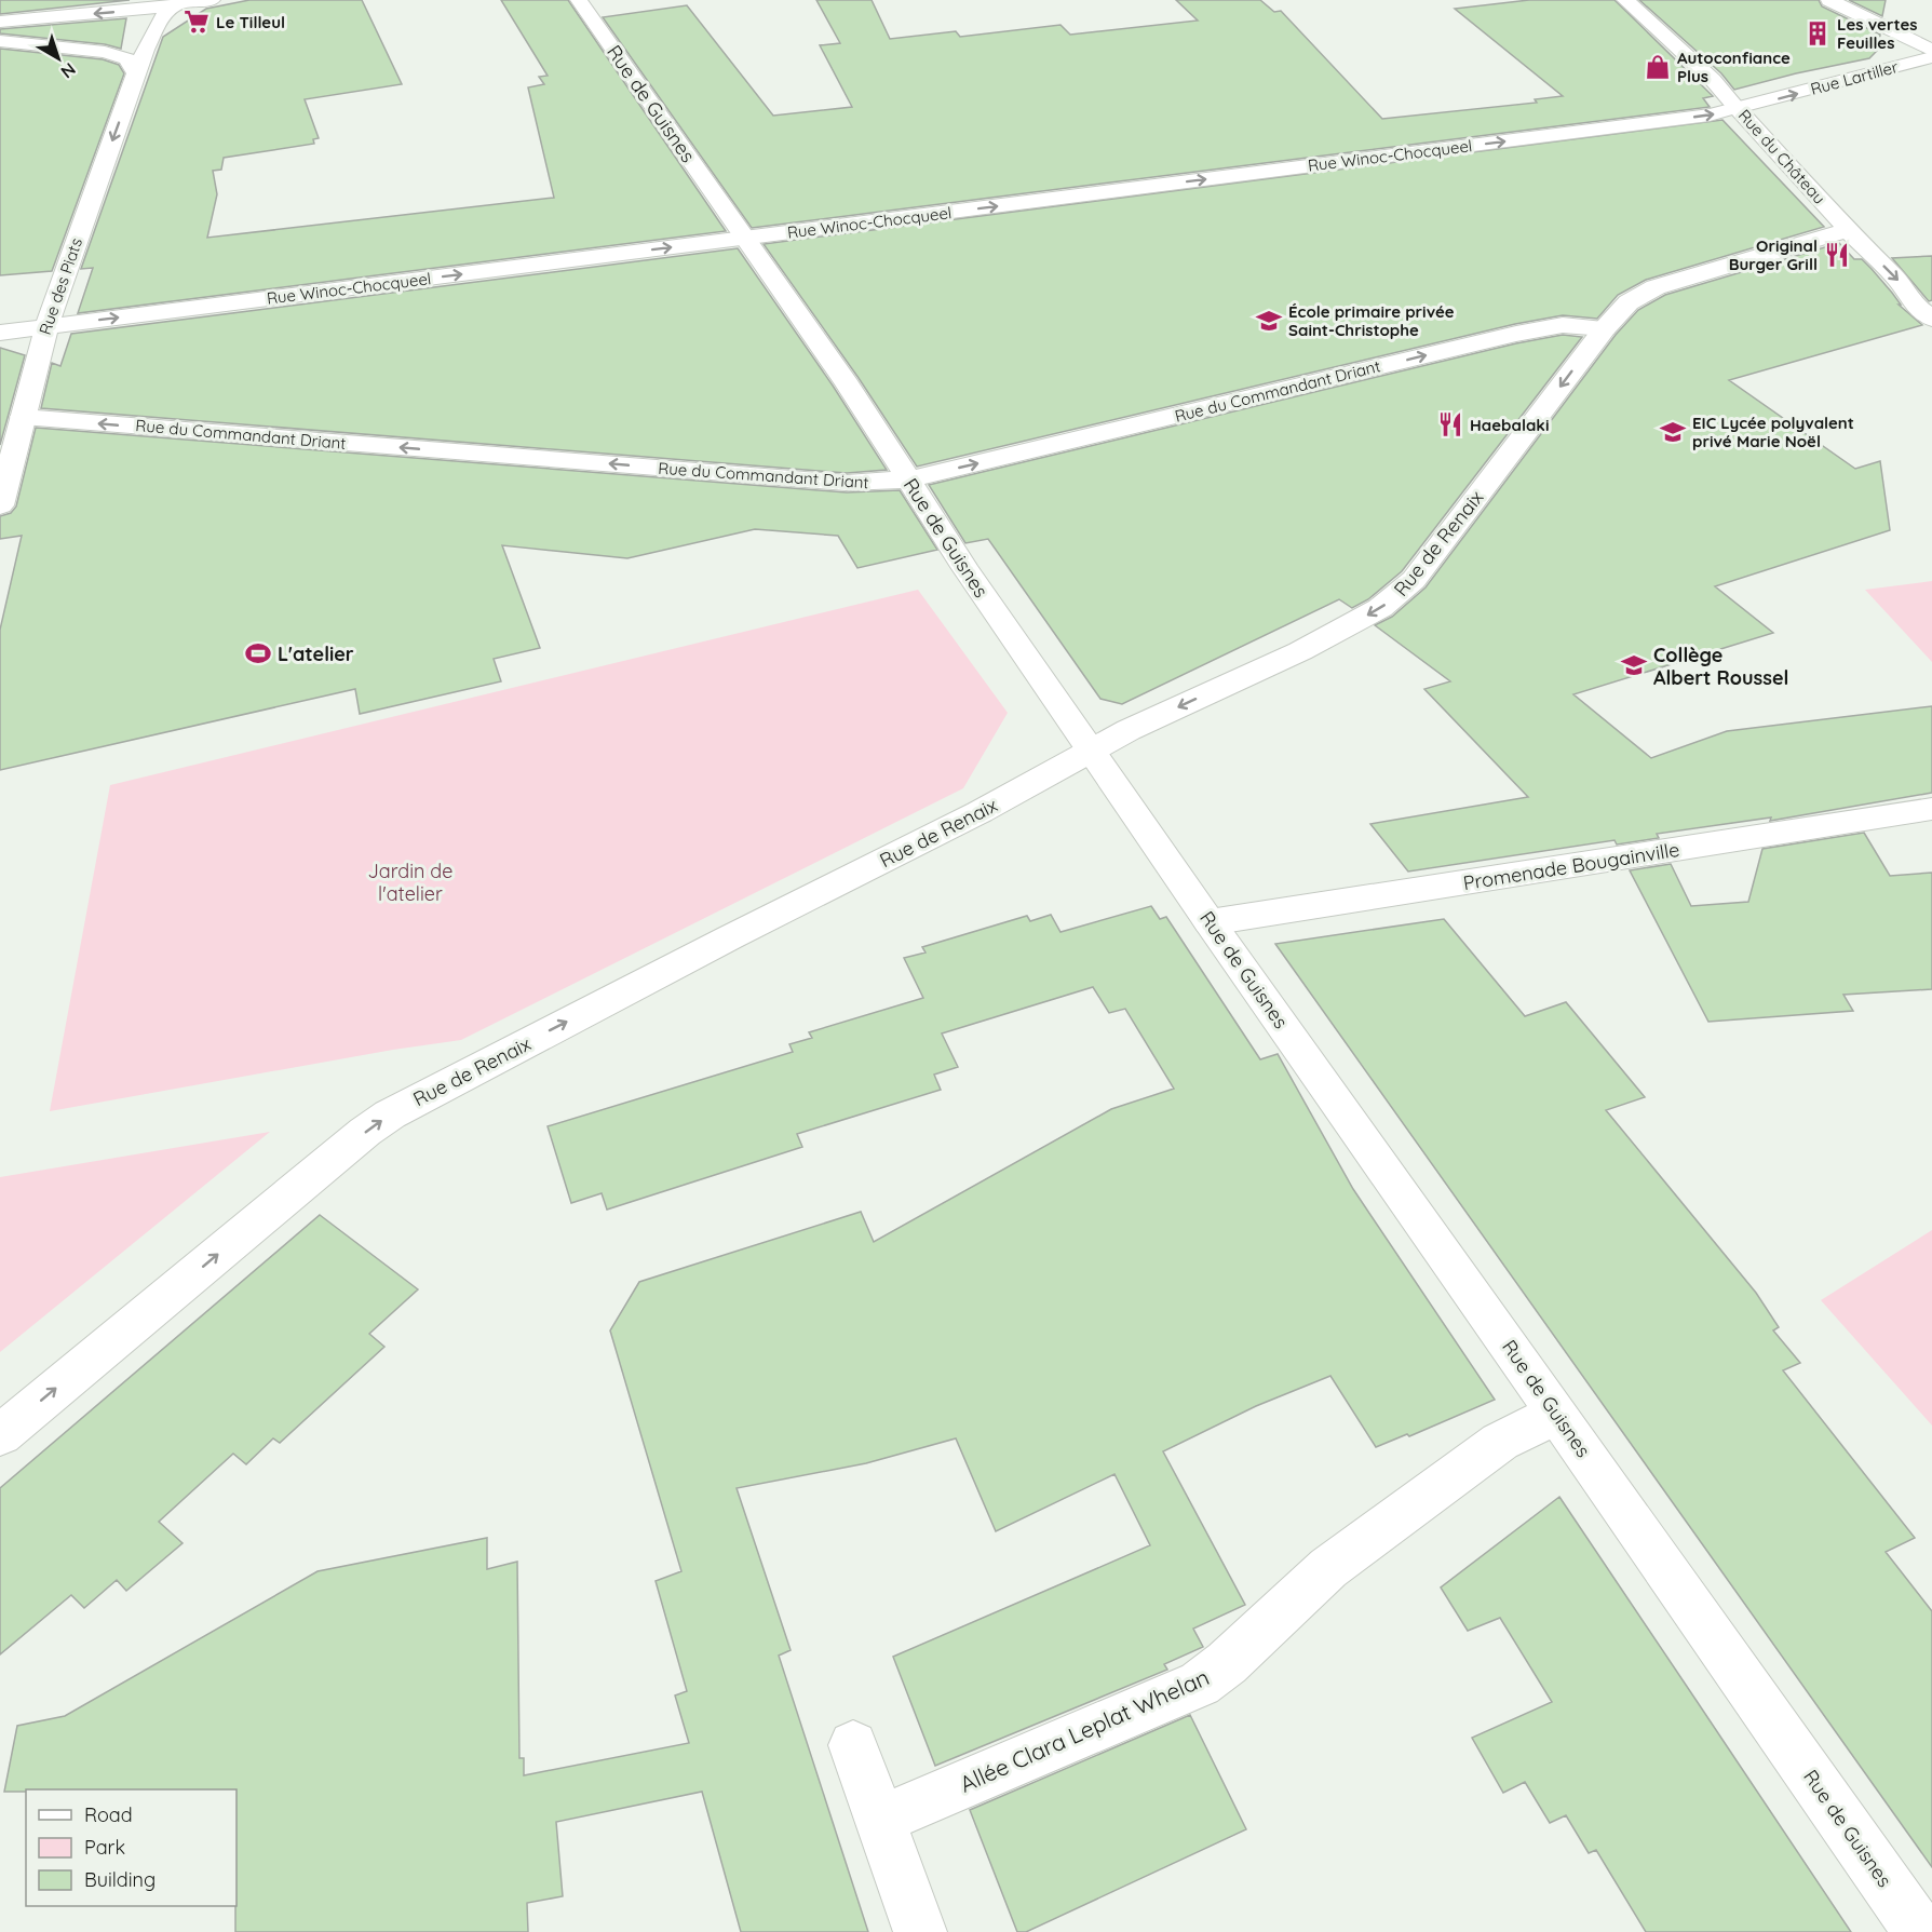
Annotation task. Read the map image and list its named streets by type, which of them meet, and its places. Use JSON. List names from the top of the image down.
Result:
{
  "streets": {
    "street": [
      "Rue Lartiller",
      "Rue de Guisnes",
      "Rue Winoc-Chocqueel",
      "Rue du Château",
      "Rue des Piats",
      "Rue du Commandant Driant",
      "Rue de Renaix",
      "Promenade Bougainville",
      "Allée Clara Leplat Whelan"
    ]
  },
  "crossings": [
    ["Rue Lartiller", "Rue Winoc-Chocqueel"],
    ["Rue Lartiller", "Rue du Château"],
    ["Rue de Guisnes", "Rue Winoc-Chocqueel"],
    ["Rue de Guisnes", "Rue du Commandant Driant"],
    ["Rue de Guisnes", "Rue de Renaix"],
    ["Rue de Guisnes", "Promenade Bougainville"],
    ["Rue de Guisnes", "Allée Clara Leplat Whelan"],
    ["Rue Winoc-Chocqueel", "Rue du Château"],
    ["Rue Winoc-Chocqueel", "Rue des Piats"],
    ["Rue du Château", "Rue de Renaix"],
    ["Rue des Piats", "Rue du Commandant Driant"],
    ["Rue du Commandant Driant", "Rue de Renaix"]
  ],
  "one_way": ["Rue Lartiller", "Rue Winoc-Chocqueel", "Rue des Piats"],
  "parks": ["Jardin de l'atelier"],
  "places": {
    "supermarket": ["Le Tilleul"],
    "building": ["Les vertes Feuilles"],
    "shop": ["Autoconfiance Plus"],
    "restaurant": ["Original Burger Grill", "Haebalaki"],
    "school or university": ["École primaire privée Saint-Christophe", "EIC Lycée polyvalent privé Marie Noël", "Collège Albert Roussel"],
    "sports": ["L'atelier"]
  },
  "legend": ["Road", "Park", "Building"],
  "north": "bottom right"
}
